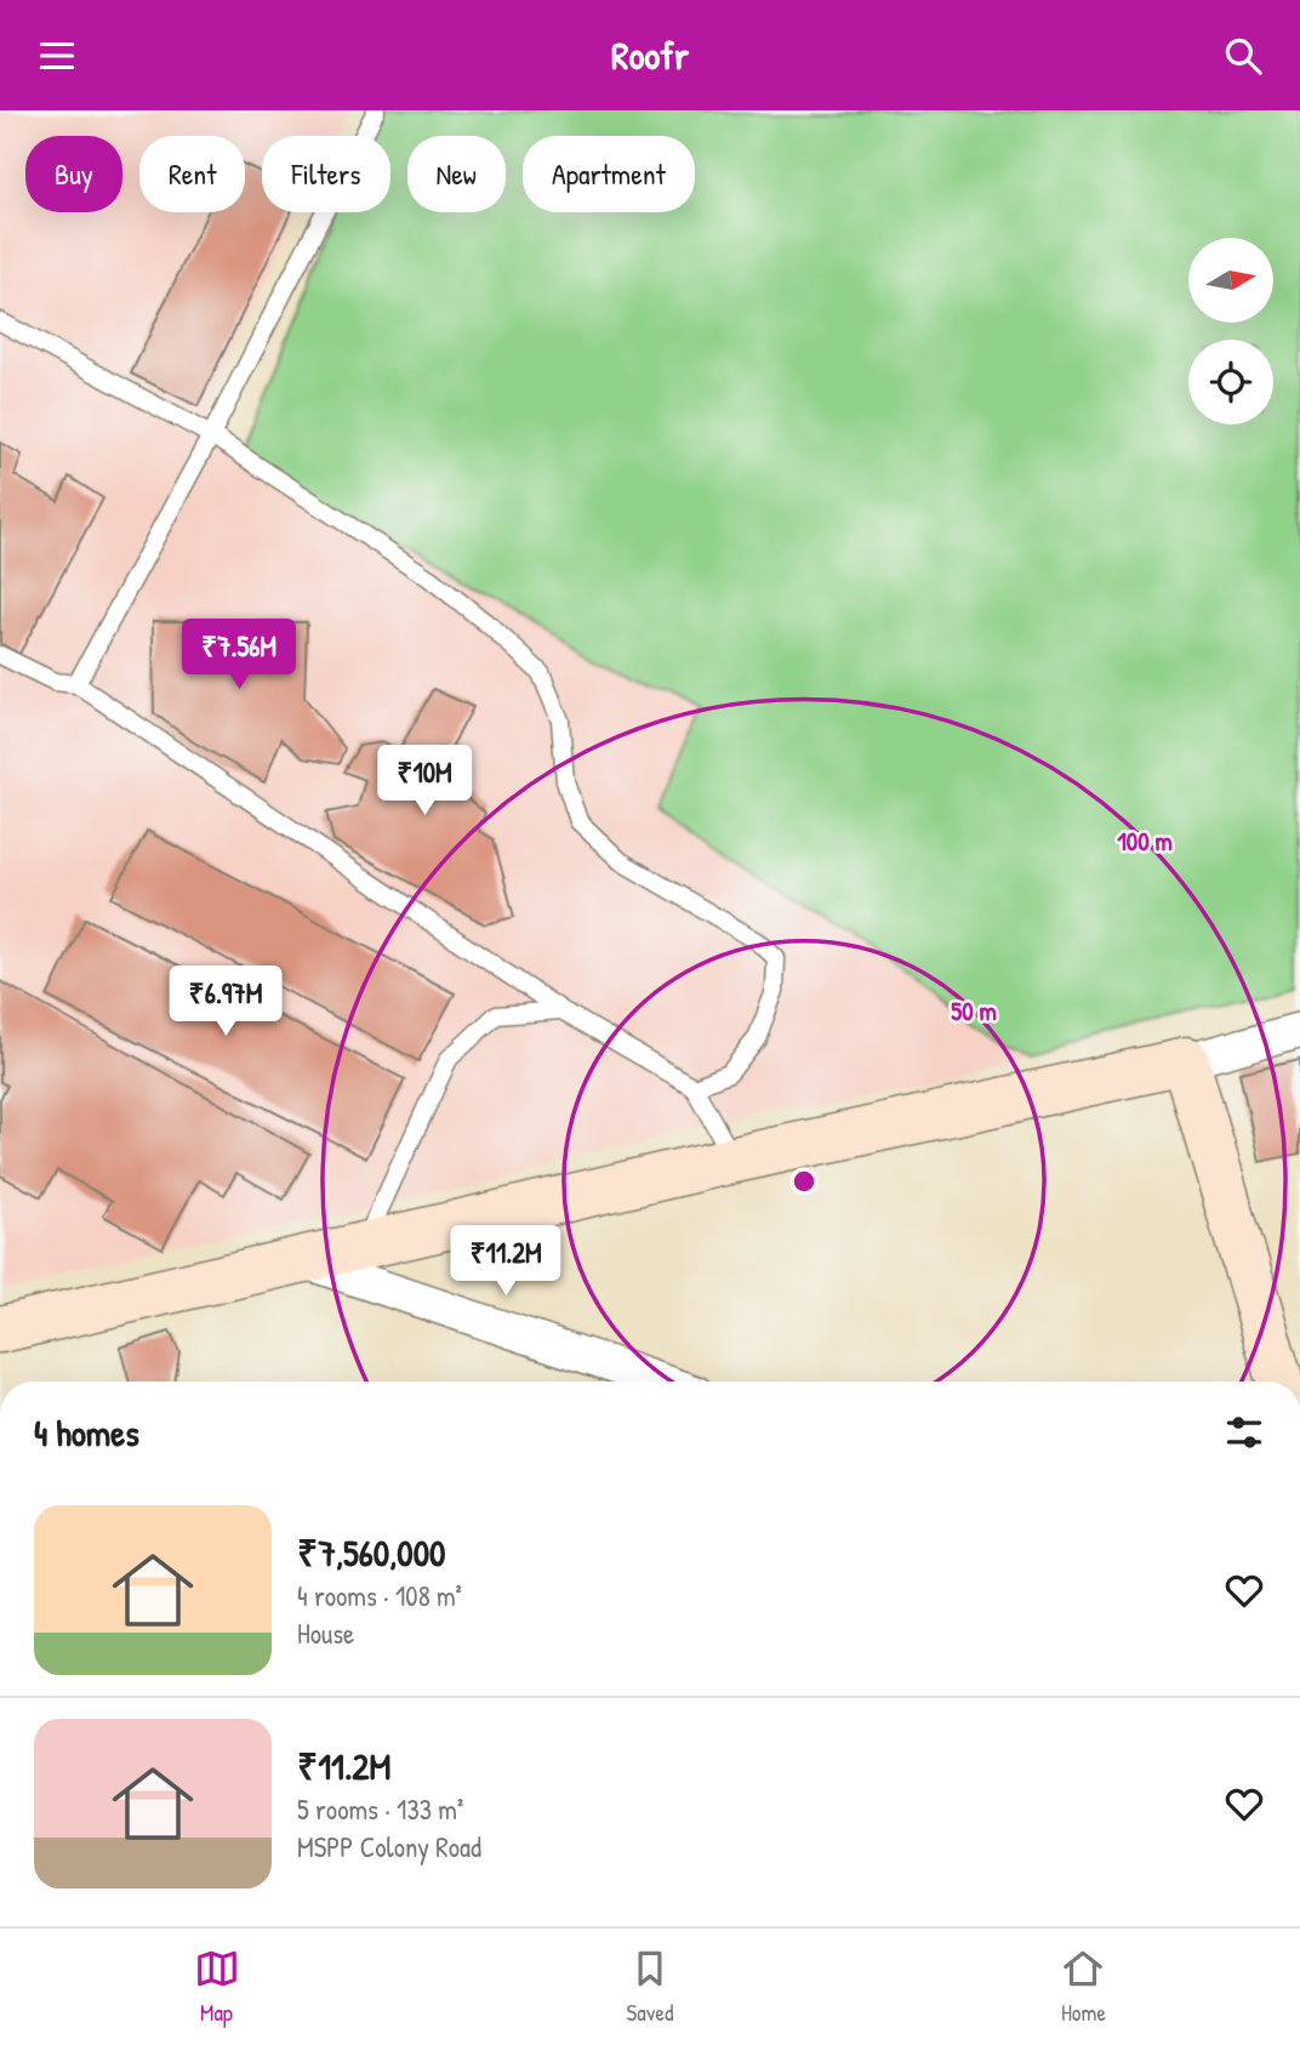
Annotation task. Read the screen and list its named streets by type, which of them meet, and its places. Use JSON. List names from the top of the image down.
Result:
{
  "north": "right",
  "page": {
    "header": "Roofr",
    "chip": [
      "Buy",
      "Rent",
      "Filters",
      "New",
      "Apartment"
    ],
    "price": [
      "₹7.56M",
      "₹10M",
      "₹6.97M",
      "₹11.2M"
    ],
    "heading": "4 homes",
    "list": [
      {
        "name": "₹7,560,000",
        "note": "4 rooms · 108 m² · House"
      },
      {
        "name": "₹11.2M",
        "note": "5 rooms · 133 m² · MSPP Colony Road"
      }
    ],
    "tabs": ["Map", "Saved", "Home"]
  },
  "rings": ["100 m", "50 m"]
}
